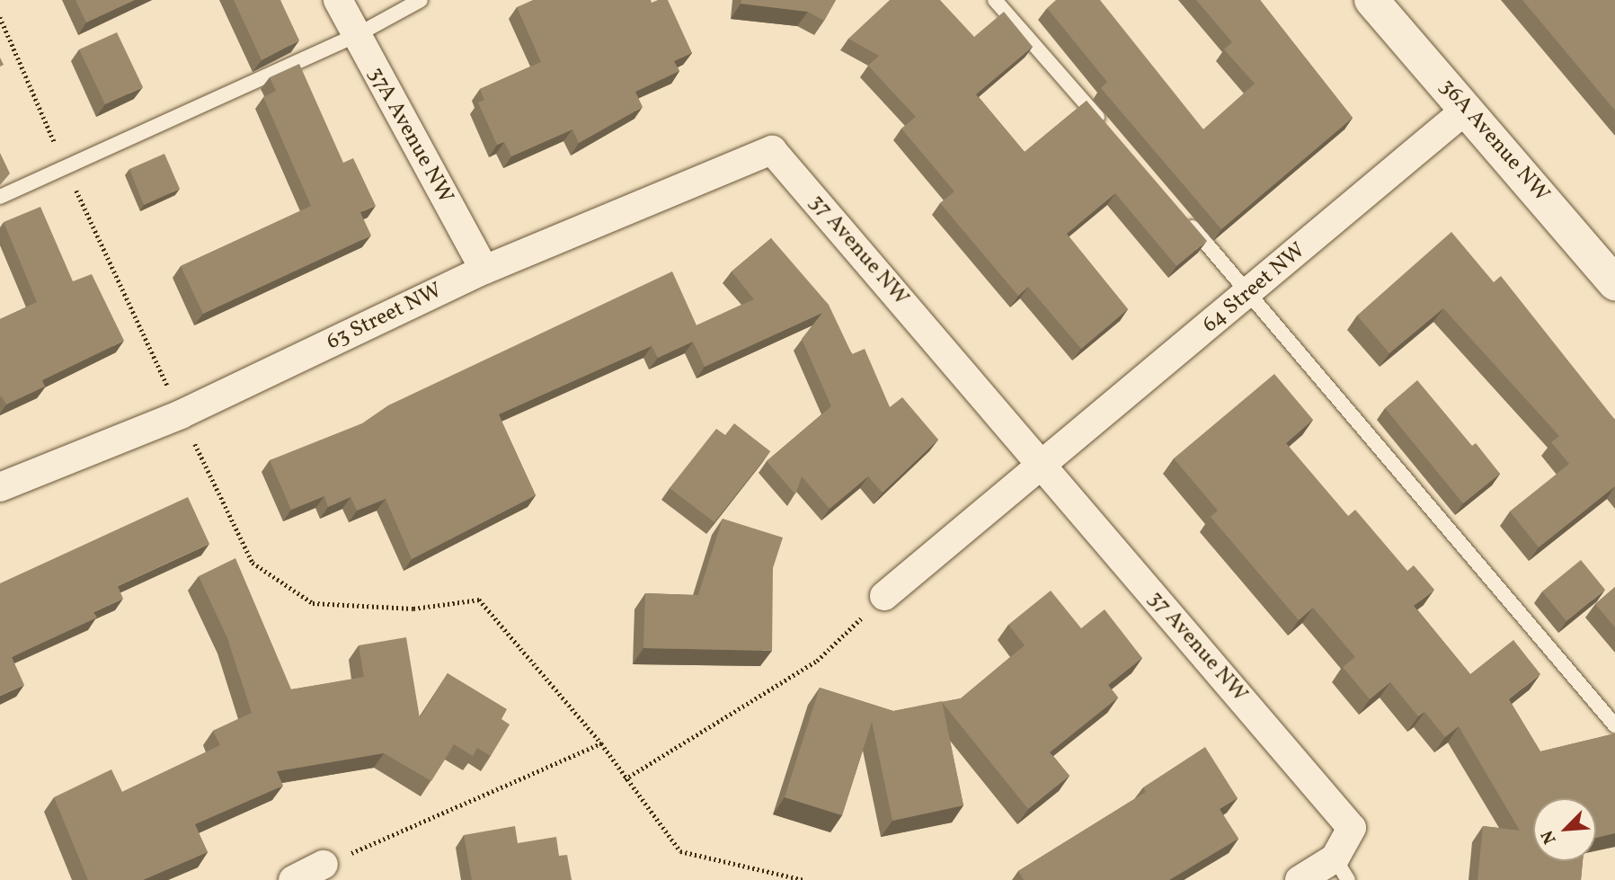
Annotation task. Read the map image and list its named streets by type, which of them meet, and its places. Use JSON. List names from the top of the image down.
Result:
{
  "streets": {
    "street": [
      "37A Avenue NW",
      "36A Avenue NW",
      "37 Avenue NW",
      "64 Street NW",
      "63 Street NW"
    ]
  },
  "crossings": [
    ["37A Avenue NW", "63 Street NW"],
    ["36A Avenue NW", "64 Street NW"],
    ["37 Avenue NW", "64 Street NW"],
    ["37 Avenue NW", "63 Street NW"]
  ],
  "north": "bottom left"
}
